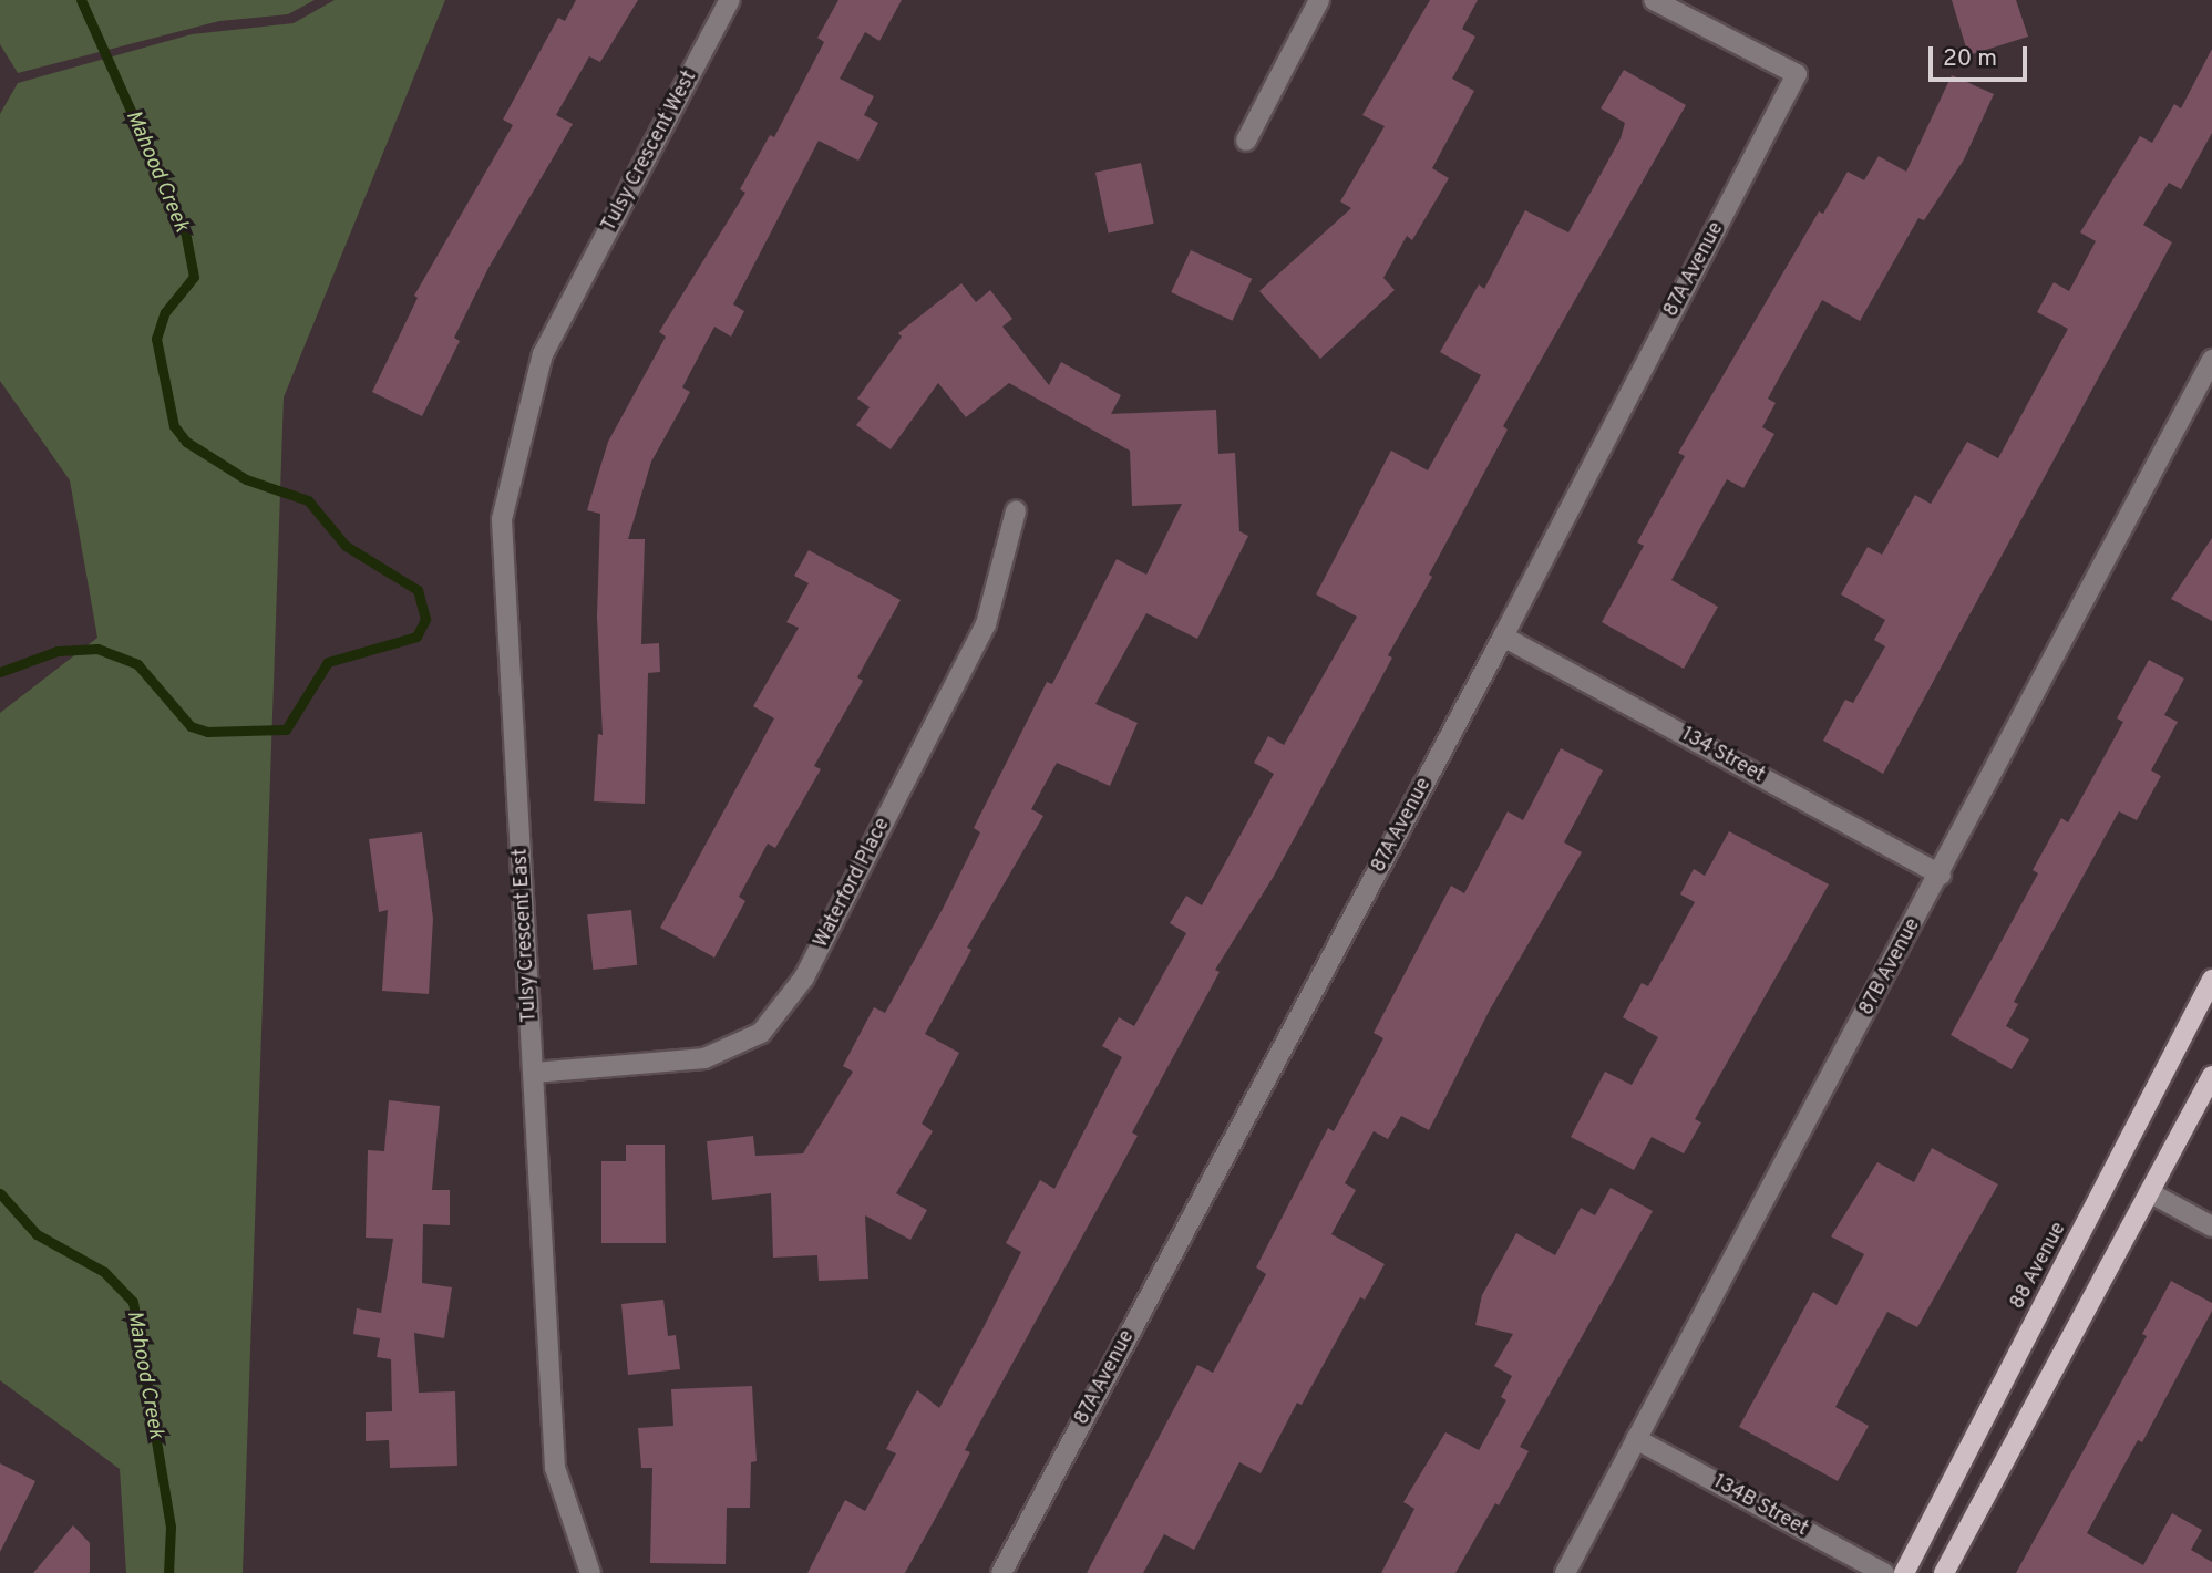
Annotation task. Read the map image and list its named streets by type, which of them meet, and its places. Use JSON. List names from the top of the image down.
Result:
{
  "streets": {
    "main road": ["88 Avenue"],
    "street": [
      "Tulsy Crescent West",
      "87A Avenue",
      "134 Street",
      "Waterford Place",
      "Tulsy Crescent East",
      "87B Avenue",
      "134B Street"
    ]
  },
  "crossings": [
    ["Tulsy Crescent West", "Tulsy Crescent East"],
    ["87A Avenue", "134 Street"],
    ["134 Street", "87B Avenue"],
    ["Waterford Place", "Tulsy Crescent East"],
    ["87B Avenue", "134B Street"]
  ],
  "water": ["Mahood Creek"],
  "scale_bar": "20 m"
}
